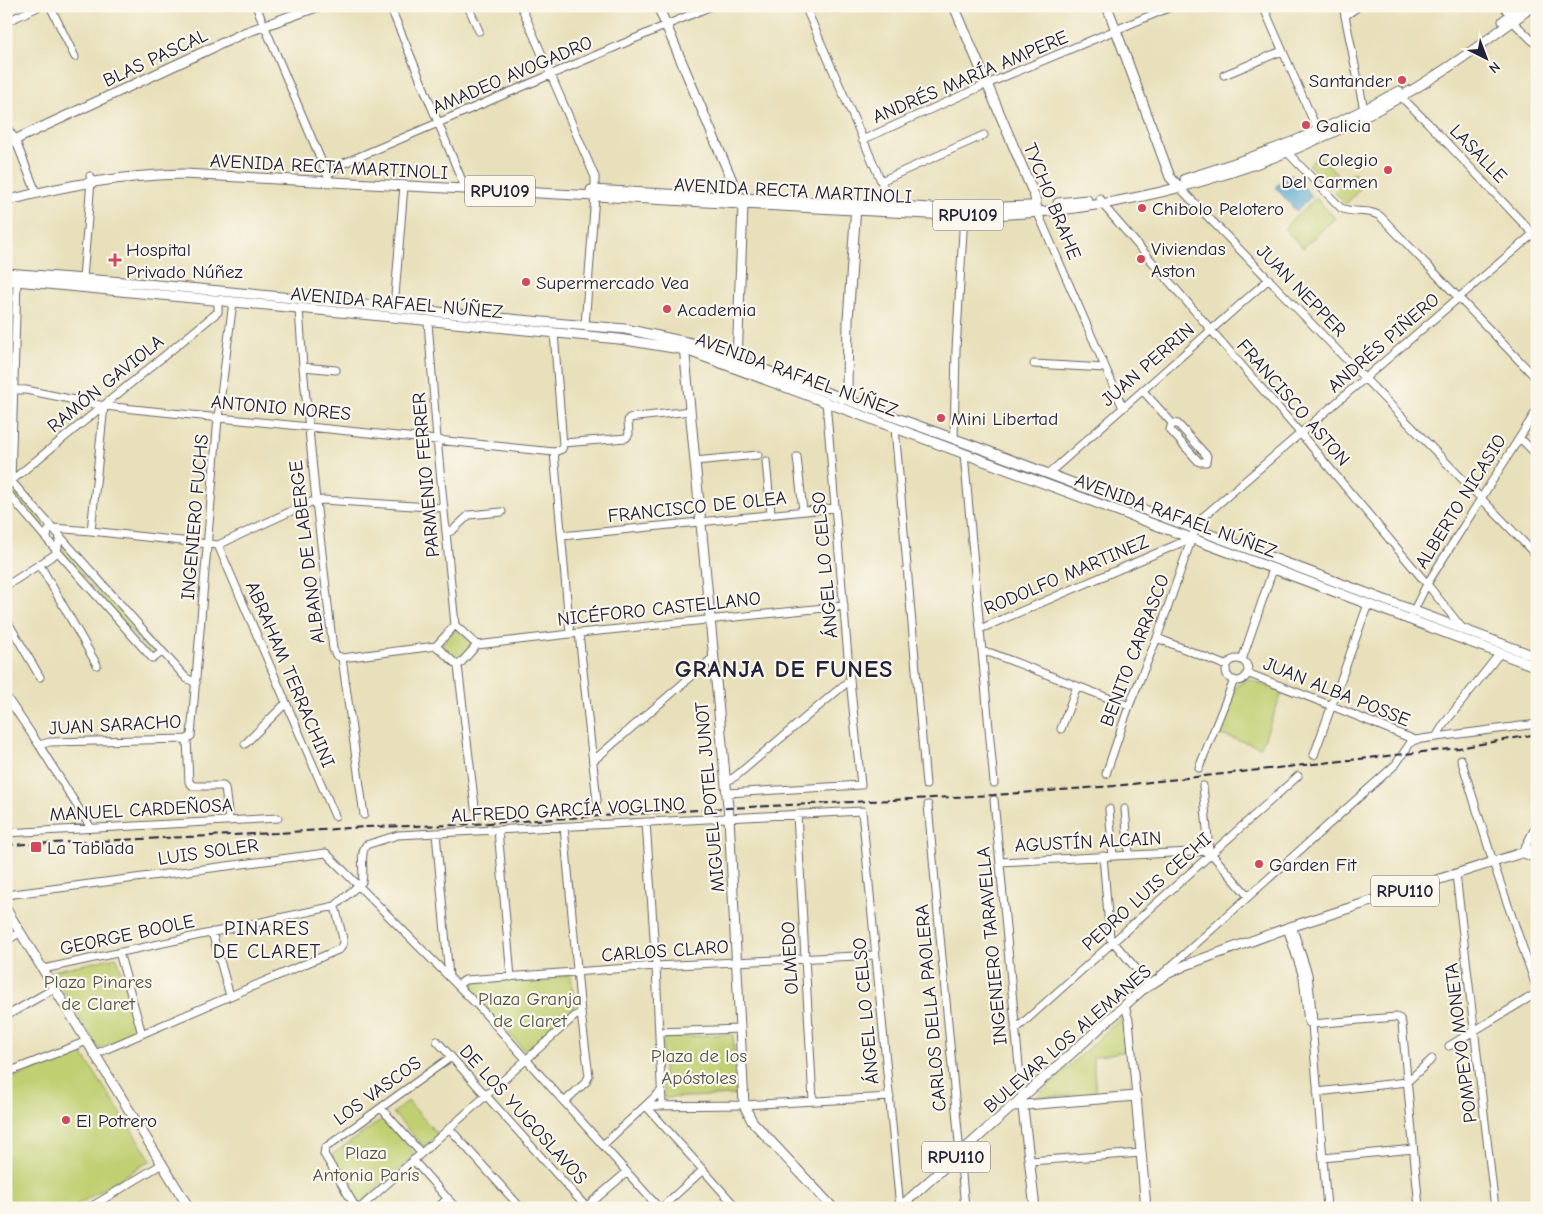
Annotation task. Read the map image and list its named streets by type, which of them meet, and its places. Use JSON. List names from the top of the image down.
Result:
{
  "streets": {
    "main road": [
      "BLAS PASCAL",
      "AVENIDA RECTA MARTINOLI",
      "RPU109",
      "TYCHO BRAHE",
      "JUAN NEPPER",
      "AVENIDA RAFAEL NÚÑEZ",
      "MIGUEL POTEL JUNOT",
      "RPU110",
      "INGENIERO TARAVELLA",
      "BULEVAR LOS ALEMANES"
    ],
    "street": [
      "AMADEO AVOGADRO",
      "ANDRÉS MARÍA AMPERE",
      "LASALLE",
      "ANDRÉS PIÑERO",
      "JUAN PERRIN",
      "RAMÓN GAVIOLA",
      "FRANCISCO ASTON",
      "ANTONIO NORES",
      "PARMENIO FERRER",
      "ALBERTO NICASIO",
      "FRANCISCO DE OLEA",
      "INGENIERO FUCHS",
      "ALBANO DE LABERGE",
      "ÁNGEL LO CELSO",
      "RODOLFO MARTINEZ",
      "NICÉFORO CASTELLANO",
      "BENITO CARRASCO",
      "ABRAHAM TERRACHINI",
      "JUAN ALBA POSSE",
      "JUAN SARACHO",
      "MANUEL CARDEÑOSA",
      "ALFREDO GARCÍA VOGLINO",
      "AGUSTÍN ALCAIN",
      "LUIS SOLER",
      "PEDRO LUIS CECHI",
      "GEORGE BOOLE",
      "CARLOS CLARO",
      "OLMEDO",
      "CARLOS DELLA PAOLERA",
      "POMPEYO MONETA",
      "LOS VASCOS",
      "DE LOS YUGOSLAVOS"
    ]
  },
  "crossings": [
    ["AMADEO AVOGADRO", "AVENIDA RECTA MARTINOLI"],
    ["ANDRÉS MARÍA AMPERE", "TYCHO BRAHE"],
    ["ANDRÉS MARÍA AMPERE", "JUAN NEPPER"],
    ["LASALLE", "AVENIDA RECTA MARTINOLI"],
    ["LASALLE", "ANDRÉS PIÑERO"],
    ["AVENIDA RECTA MARTINOLI", "TYCHO BRAHE"],
    ["AVENIDA RECTA MARTINOLI", "JUAN NEPPER"],
    ["AVENIDA RECTA MARTINOLI", "FRANCISCO ASTON"],
    ["TYCHO BRAHE", "JUAN PERRIN"],
    ["JUAN NEPPER", "ANDRÉS PIÑERO"],
    ["JUAN NEPPER", "JUAN PERRIN"],
    ["JUAN NEPPER", "ALBERTO NICASIO"],
    ["AVENIDA RAFAEL NÚÑEZ", "ANDRÉS PIÑERO"],
    ["AVENIDA RAFAEL NÚÑEZ", "JUAN PERRIN"],
    ["AVENIDA RAFAEL NÚÑEZ", "FRANCISCO ASTON"],
    ["AVENIDA RAFAEL NÚÑEZ", "PARMENIO FERRER"],
    ["AVENIDA RAFAEL NÚÑEZ", "ALBERTO NICASIO"],
    ["AVENIDA RAFAEL NÚÑEZ", "INGENIERO FUCHS"],
    ["AVENIDA RAFAEL NÚÑEZ", "ALBANO DE LABERGE"],
    ["AVENIDA RAFAEL NÚÑEZ", "ÁNGEL LO CELSO"],
    ["AVENIDA RAFAEL NÚÑEZ", "RODOLFO MARTINEZ"],
    ["AVENIDA RAFAEL NÚÑEZ", "BENITO CARRASCO"],
    ["AVENIDA RAFAEL NÚÑEZ", "MIGUEL POTEL JUNOT"],
    ["ANDRÉS PIÑERO", "FRANCISCO ASTON"],
    ["ANDRÉS PIÑERO", "RODOLFO MARTINEZ"],
    ["ANDRÉS PIÑERO", "BENITO CARRASCO"],
    ["JUAN PERRIN", "FRANCISCO ASTON"],
    ["RAMÓN GAVIOLA", "ANTONIO NORES"],
    ["FRANCISCO ASTON", "ALBERTO NICASIO"],
    ["ANTONIO NORES", "PARMENIO FERRER"],
    ["ANTONIO NORES", "INGENIERO FUCHS"],
    ["ANTONIO NORES", "ALBANO DE LABERGE"],
    ["FRANCISCO DE OLEA", "ÁNGEL LO CELSO"],
    ["FRANCISCO DE OLEA", "MIGUEL POTEL JUNOT"],
    ["INGENIERO FUCHS", "JUAN SARACHO"],
    ["INGENIERO FUCHS", "MANUEL CARDEÑOSA"],
    ["ÁNGEL LO CELSO", "NICÉFORO CASTELLANO"],
    ["ÁNGEL LO CELSO", "MIGUEL POTEL JUNOT"],
    ["ÁNGEL LO CELSO", "ALFREDO GARCÍA VOGLINO"],
    ["ÁNGEL LO CELSO", "CARLOS CLARO"],
    ["ÁNGEL LO CELSO", "BULEVAR LOS ALEMANES"],
    ["RODOLFO MARTINEZ", "BENITO CARRASCO"],
    ["NICÉFORO CASTELLANO", "MIGUEL POTEL JUNOT"],
    ["MIGUEL POTEL JUNOT", "ALFREDO GARCÍA VOGLINO"],
    ["MIGUEL POTEL JUNOT", "CARLOS CLARO"],
    ["ALFREDO GARCÍA VOGLINO", "LUIS SOLER"],
    ["ALFREDO GARCÍA VOGLINO", "GEORGE BOOLE"],
    ["ALFREDO GARCÍA VOGLINO", "OLMEDO"],
    ["AGUSTÍN ALCAIN", "PEDRO LUIS CECHI"],
    ["AGUSTÍN ALCAIN", "INGENIERO TARAVELLA"],
    ["LUIS SOLER", "GEORGE BOOLE"],
    ["PEDRO LUIS CECHI", "INGENIERO TARAVELLA"],
    ["INGENIERO TARAVELLA", "BULEVAR LOS ALEMANES"],
    ["CARLOS CLARO", "OLMEDO"],
    ["CARLOS DELLA PAOLERA", "BULEVAR LOS ALEMANES"],
    ["BULEVAR LOS ALEMANES", "POMPEYO MONETA"],
    ["LOS VASCOS", "DE LOS YUGOSLAVOS"]
  ],
  "districts": ["GRANJA DE FUNES", "PINARES DE CLARET"],
  "parks": [
    "Plaza Pinares de Claret",
    "Plaza Granja de Claret",
    "Plaza de los Apóstoles",
    "Plaza Antonia París"
  ],
  "places": {
    "other": [
      "Santander",
      "Galicia",
      "Colegio Del Carmen",
      "Chibolo Pelotero",
      "Viviendas Aston",
      "Supermercado Vea",
      "Academia",
      "Mini Libertad",
      "Garden Fit",
      "El Potrero"
    ],
    "health": ["Hospital Privado Núñez"],
    "transit": ["La Tablada"]
  },
  "north": "bottom right"
}
